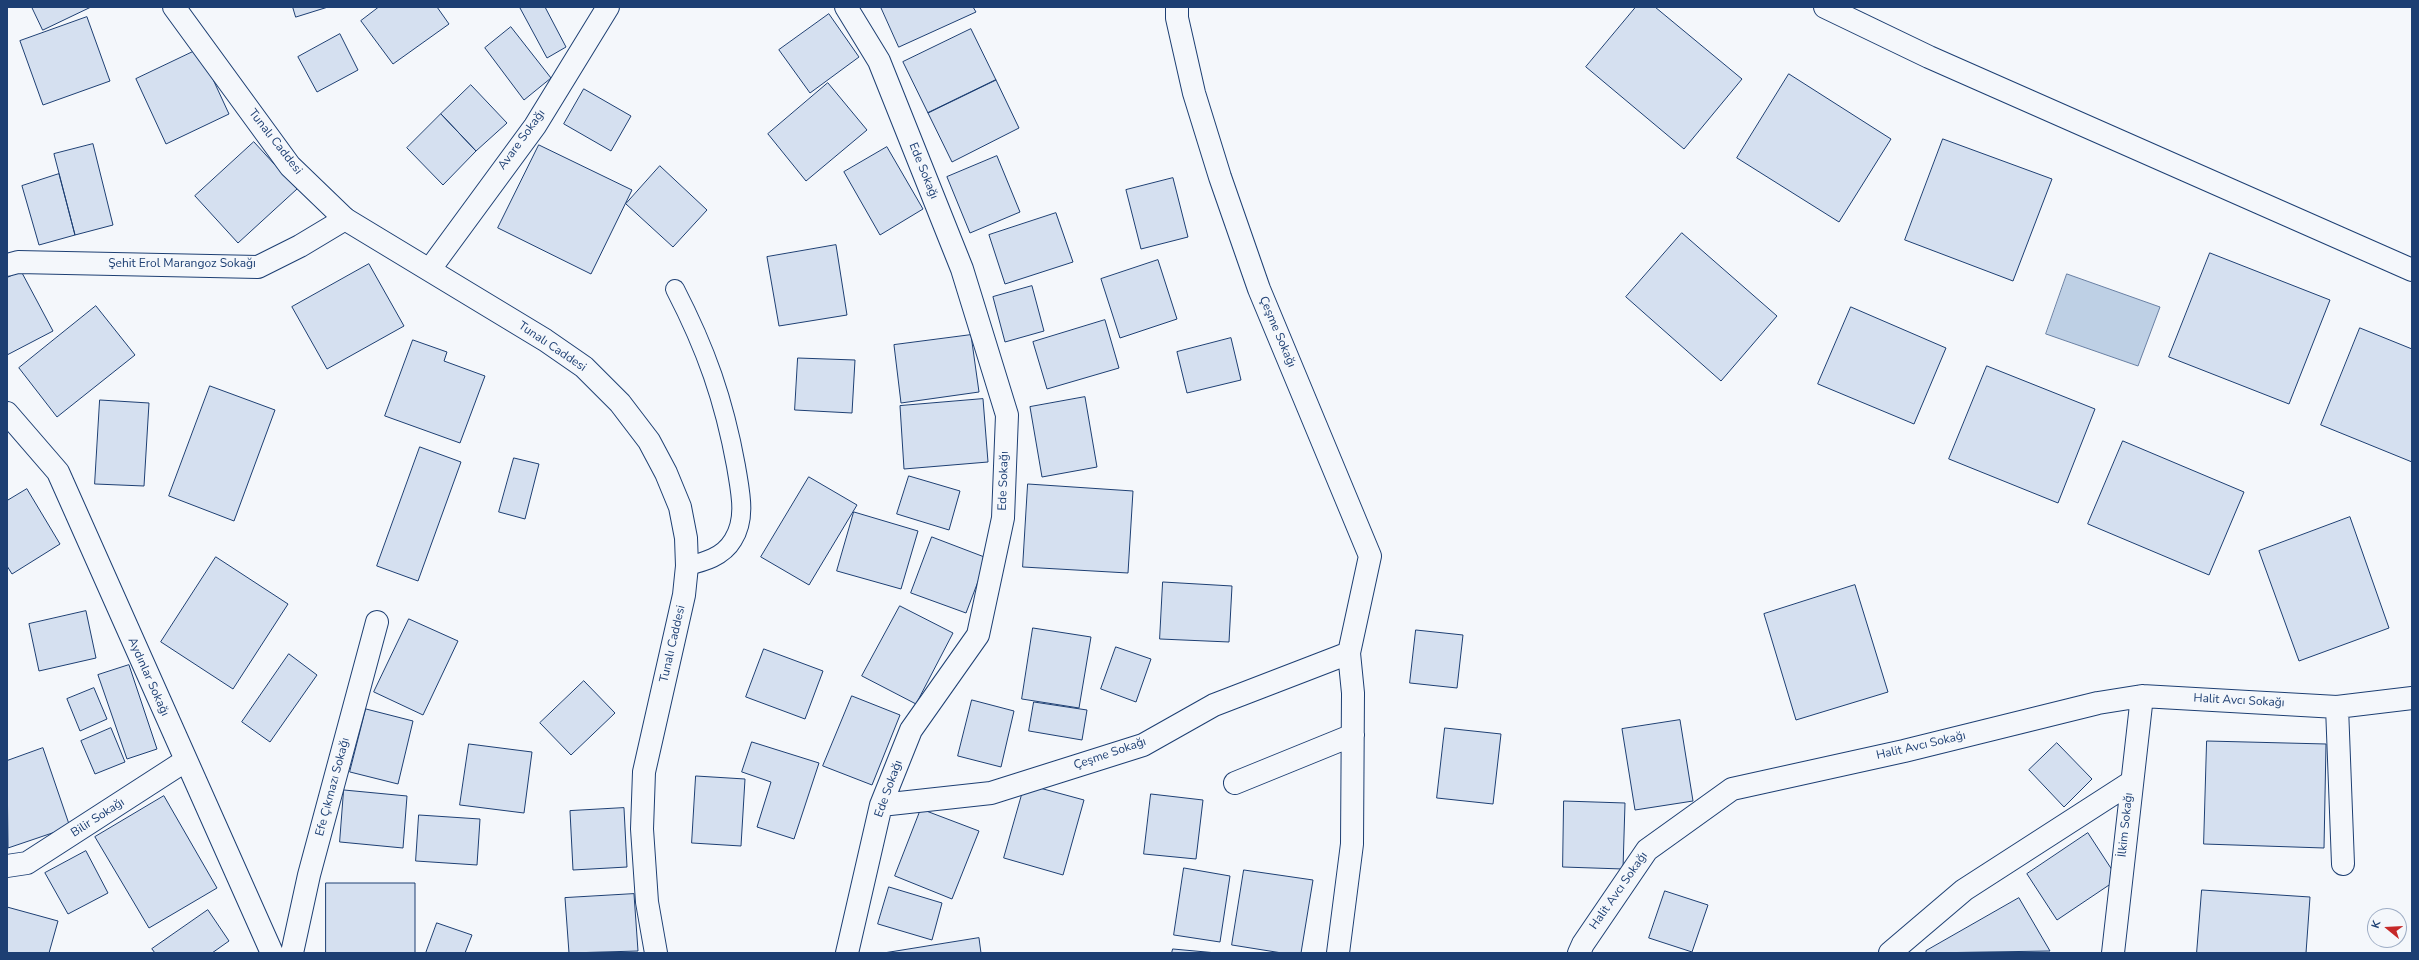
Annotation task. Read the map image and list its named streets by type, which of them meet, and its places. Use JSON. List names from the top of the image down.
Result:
{
  "streets": {
    "street": [
      "Avare Sokağı",
      "Tunalı Caddesi",
      "Ede Sokağı",
      "Şehit Erol Marangoz Sokağı",
      "Çeşme Sokağı",
      "Aydınlar Sokağı",
      "Halit Avcı Sokağı",
      "Efe Çıkmazı Sokağı",
      "Bilir Sokağı",
      "İlkim Sokağı"
    ]
  },
  "crossings": [
    ["Avare Sokağı", "Tunalı Caddesi"],
    ["Tunalı Caddesi", "Şehit Erol Marangoz Sokağı"],
    ["Ede Sokağı", "Çeşme Sokağı"],
    ["Aydınlar Sokağı", "Bilir Sokağı"],
    ["Halit Avcı Sokağı", "İlkim Sokağı"]
  ],
  "north": "left"
}
